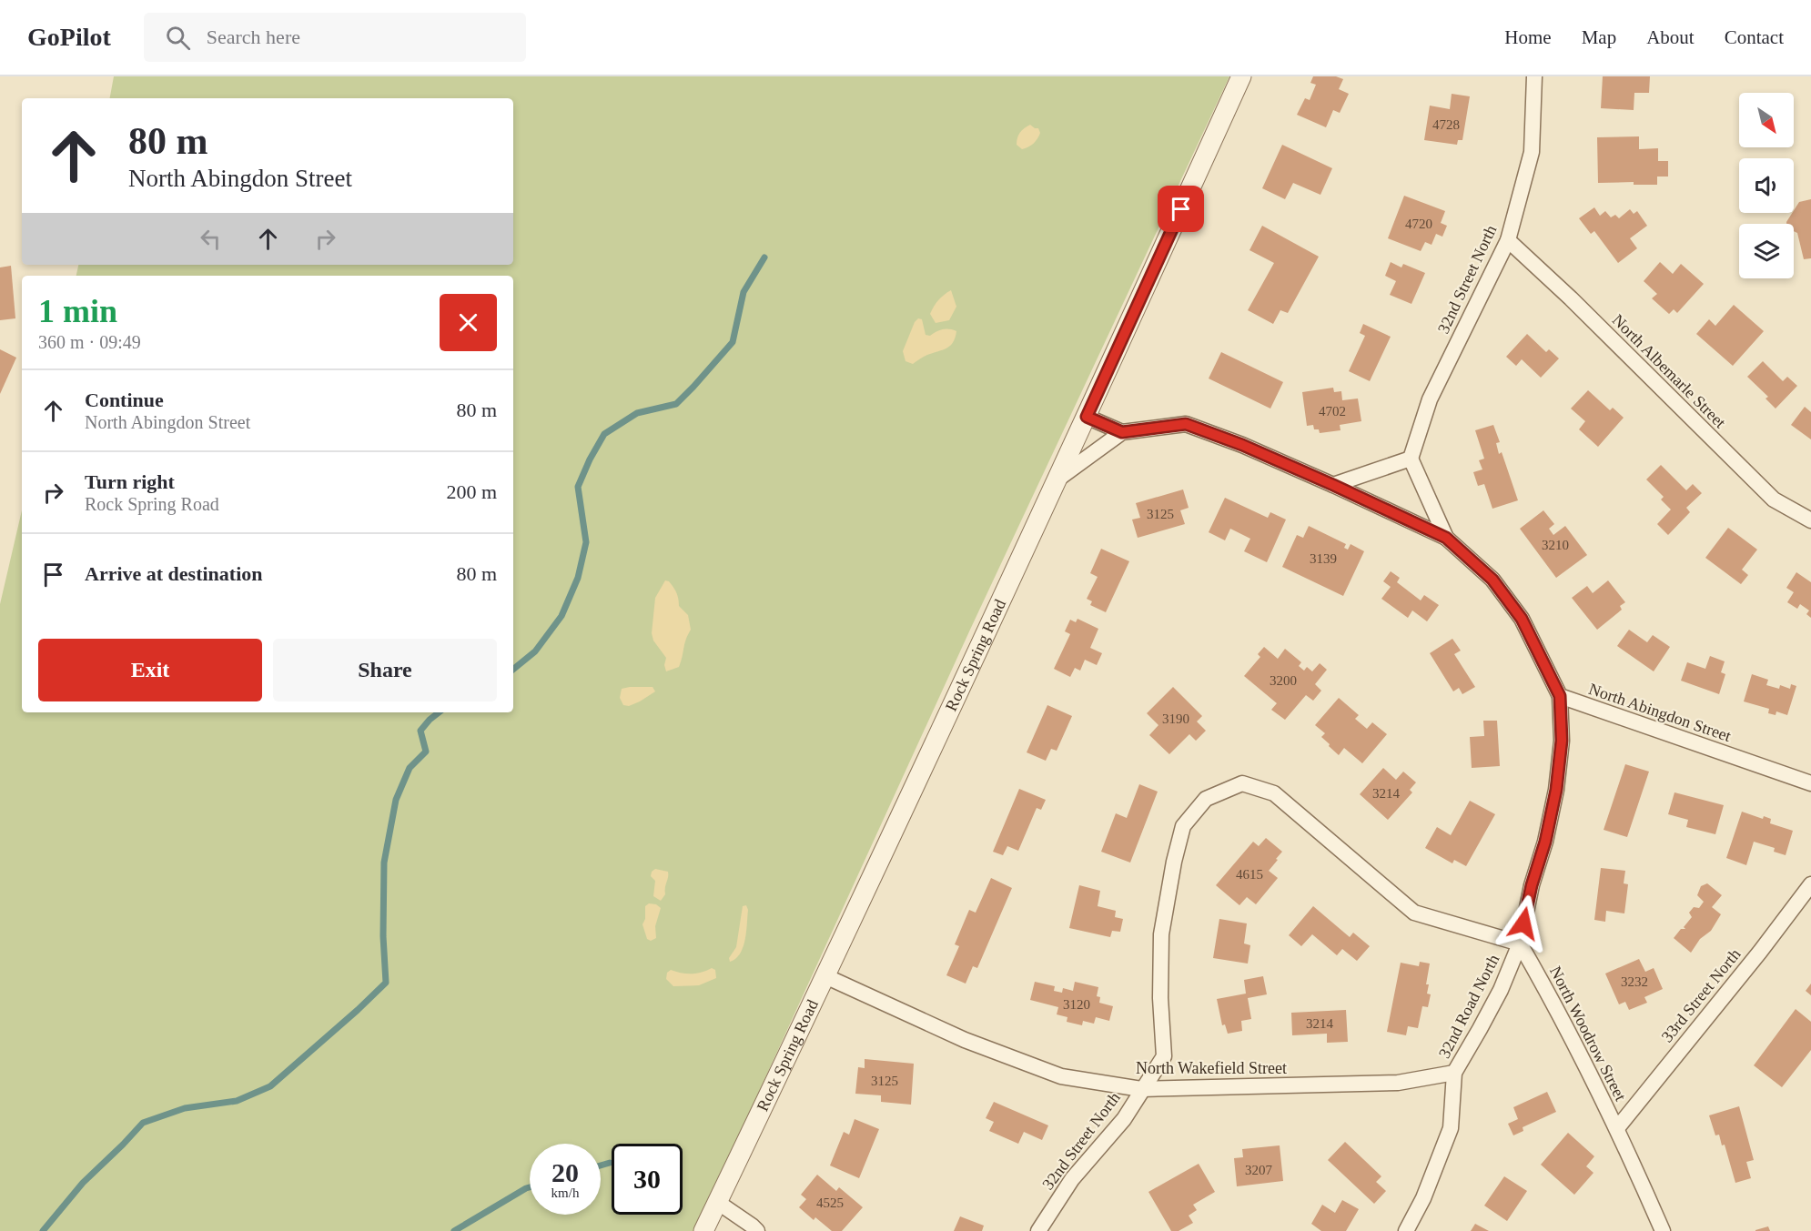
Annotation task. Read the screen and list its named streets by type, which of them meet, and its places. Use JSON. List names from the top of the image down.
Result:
{
  "streets": {
    "street": [
      "32nd Street North",
      "North Albemarle Street",
      "Rock Spring Road",
      "North Abingdon Street",
      "33rd Street North",
      "32nd Road North",
      "North Woodrow Street",
      "North Wakefield Street"
    ]
  },
  "crossings": [
    ["32nd Street North", "North Albemarle Street"],
    ["32nd Street North", "32nd Road North"],
    ["32nd Street North", "North Woodrow Street"],
    ["32nd Street North", "North Wakefield Street"],
    ["Rock Spring Road", "North Wakefield Street"],
    ["North Abingdon Street", "32nd Road North"],
    ["33rd Street North", "North Woodrow Street"],
    ["32nd Road North", "North Woodrow Street"],
    ["32nd Road North", "North Wakefield Street"]
  ],
  "house_numbers": [
    "4728",
    "4720",
    "4702",
    "3125",
    "3210",
    "3139",
    "3200",
    "3190",
    "3214",
    "4615",
    "3232",
    "3120",
    "3214",
    "3125",
    "3207",
    "4525"
  ],
  "north": "bottom right",
  "page": {
    "header": "GoPilot",
    "search": "Search here",
    "nav": [
      "Home",
      "Map",
      "About",
      "Contact"
    ],
    "turn": ["80 m", "North Abingdon Street"],
    "heading": ["1 min", "360 m · 09:49"],
    "list": [
      {
        "name": "Continue",
        "note": "North Abingdon Street",
        "value": "80 m"
      },
      {
        "name": "Turn right",
        "note": "Rock Spring Road",
        "value": "200 m"
      },
      {
        "name": "Arrive at destination",
        "value": "80 m"
      }
    ],
    "buttons": ["Exit", "Share"],
    "speed": "20 km/h",
    "limit": "30"
  }
}
